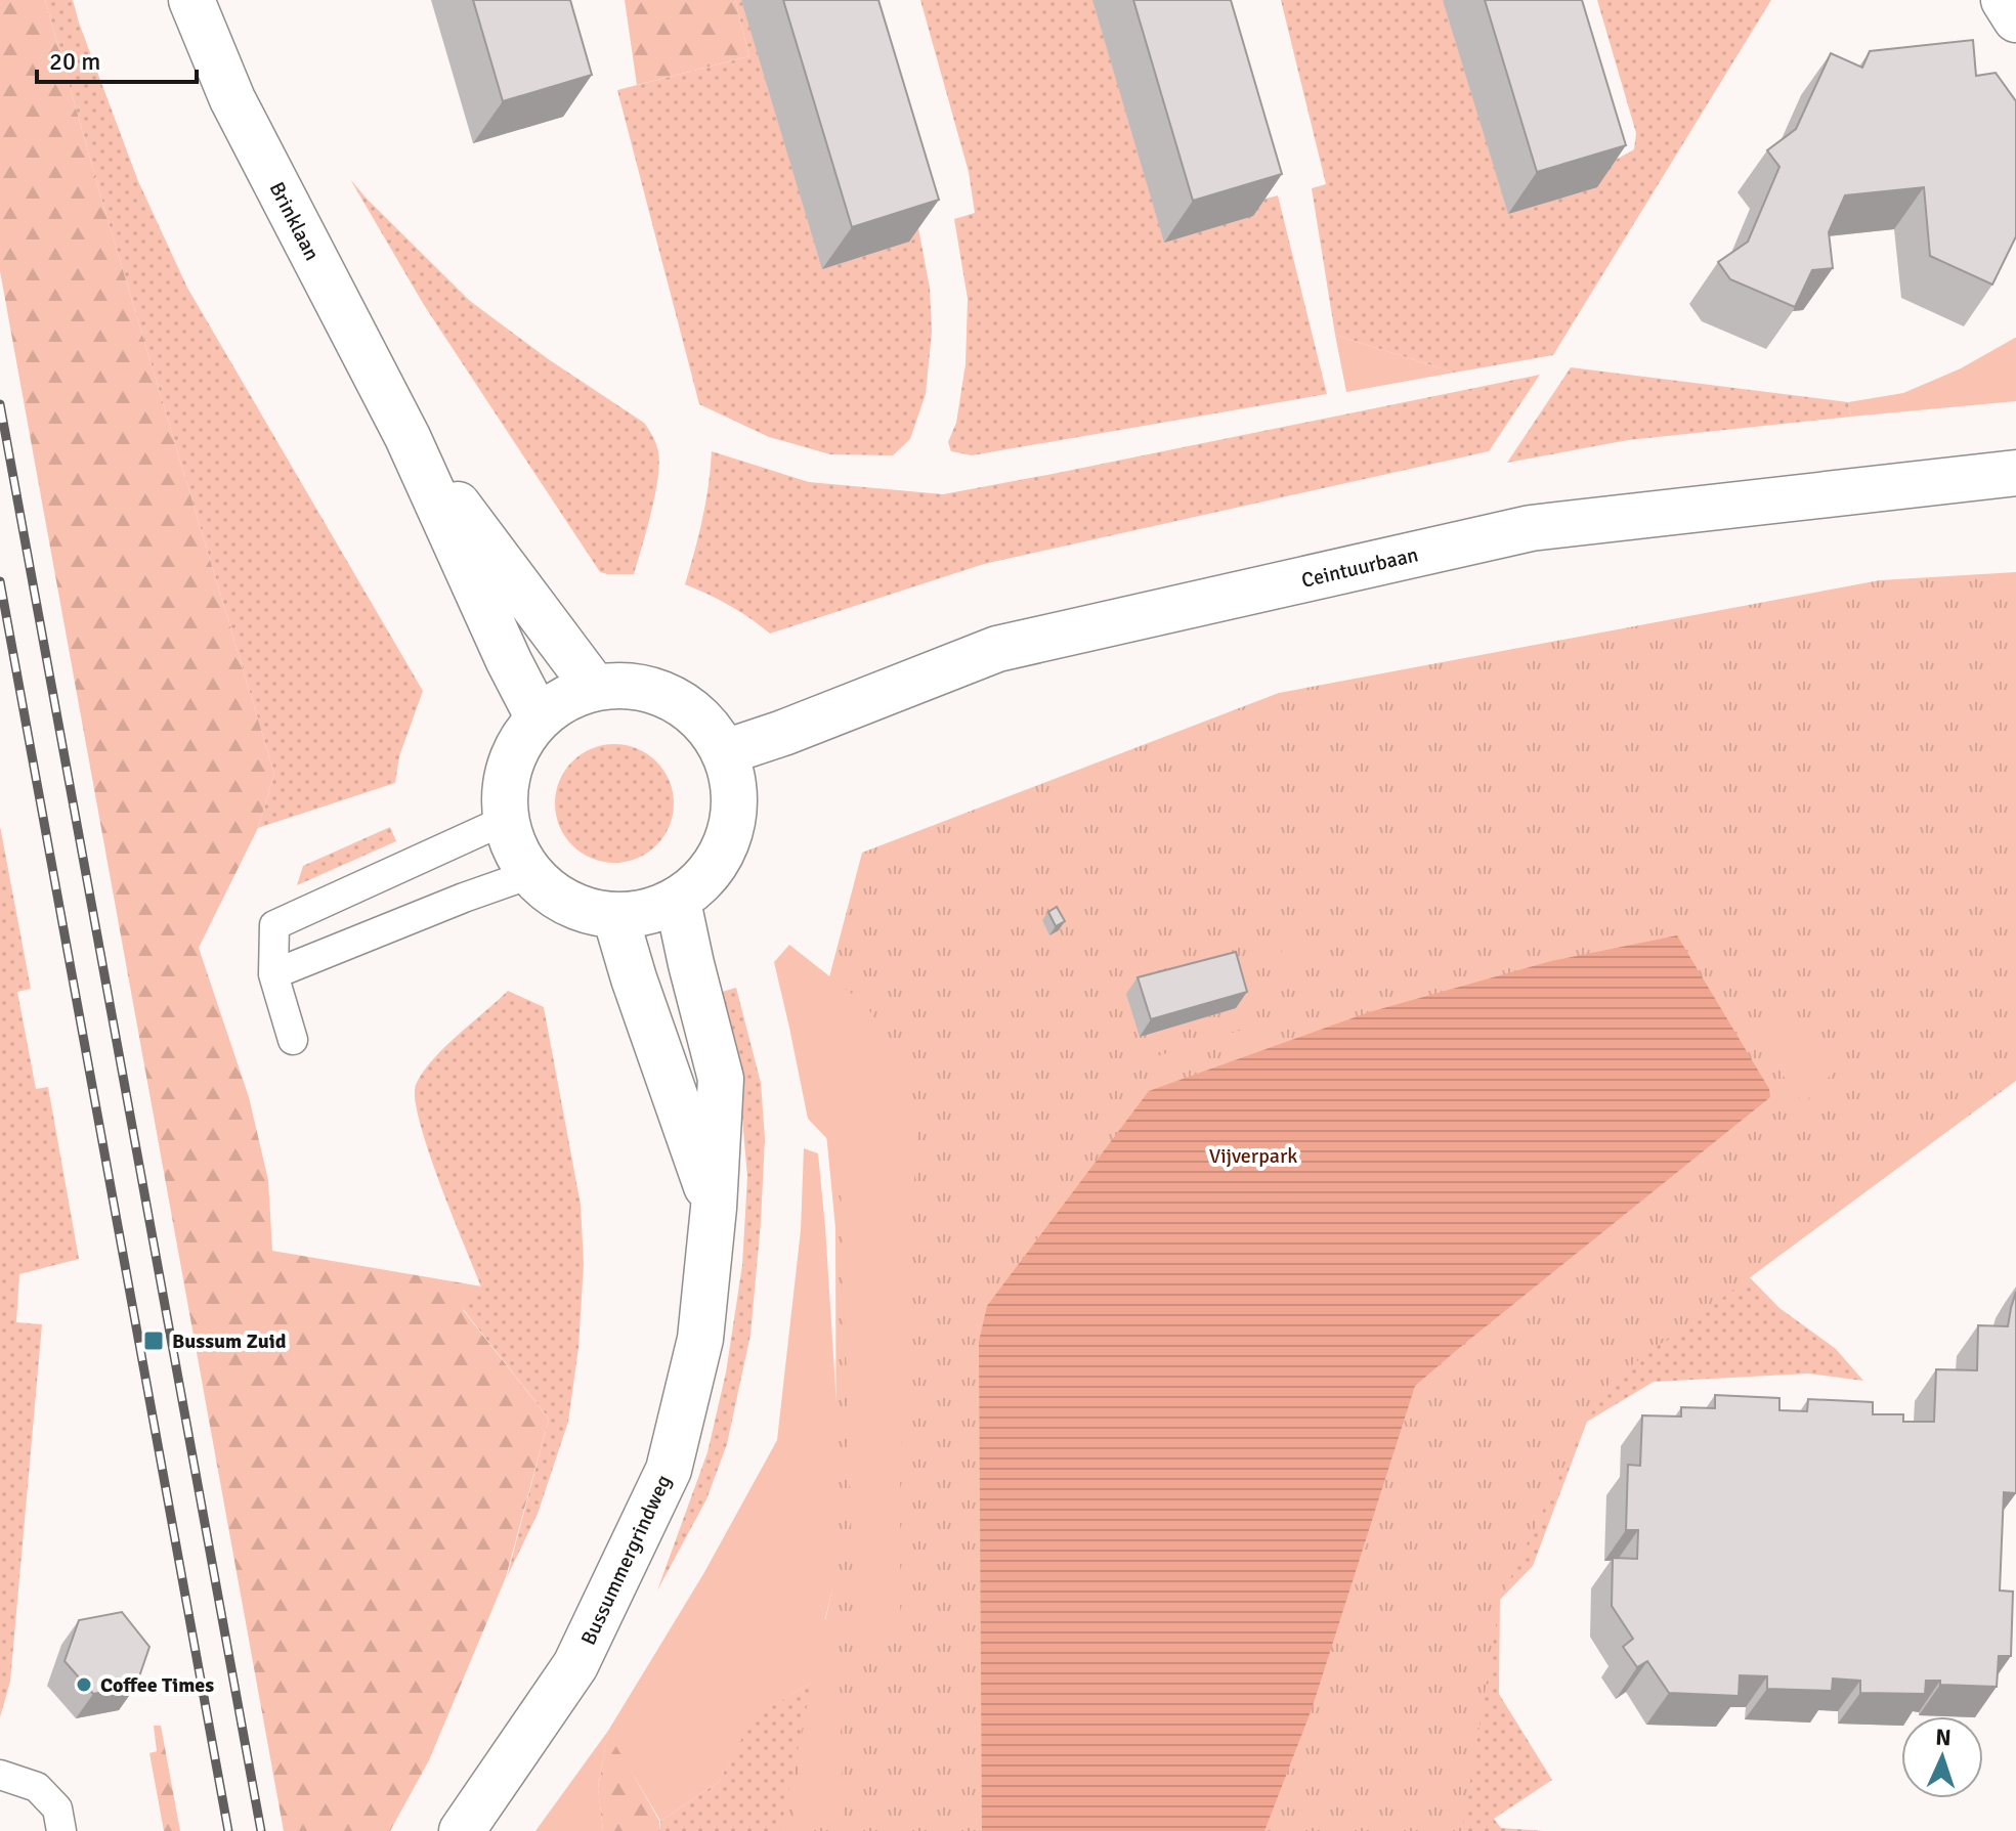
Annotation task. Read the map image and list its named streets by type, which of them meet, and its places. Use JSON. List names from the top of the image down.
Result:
{
  "streets": {
    "main road": ["Brinklaan", "Ceintuurbaan", "Bussummergrindweg"]
  },
  "crossings": [
    ["Brinklaan", "Ceintuurbaan"],
    ["Brinklaan", "Bussummergrindweg"],
    ["Ceintuurbaan", "Bussummergrindweg"]
  ],
  "parks": ["Vijverpark"],
  "places": {
    "transit": ["Bussum Zuid"],
    "other": ["Coffee Times"]
  },
  "scale_bar": "20 m",
  "north": "top"
}
